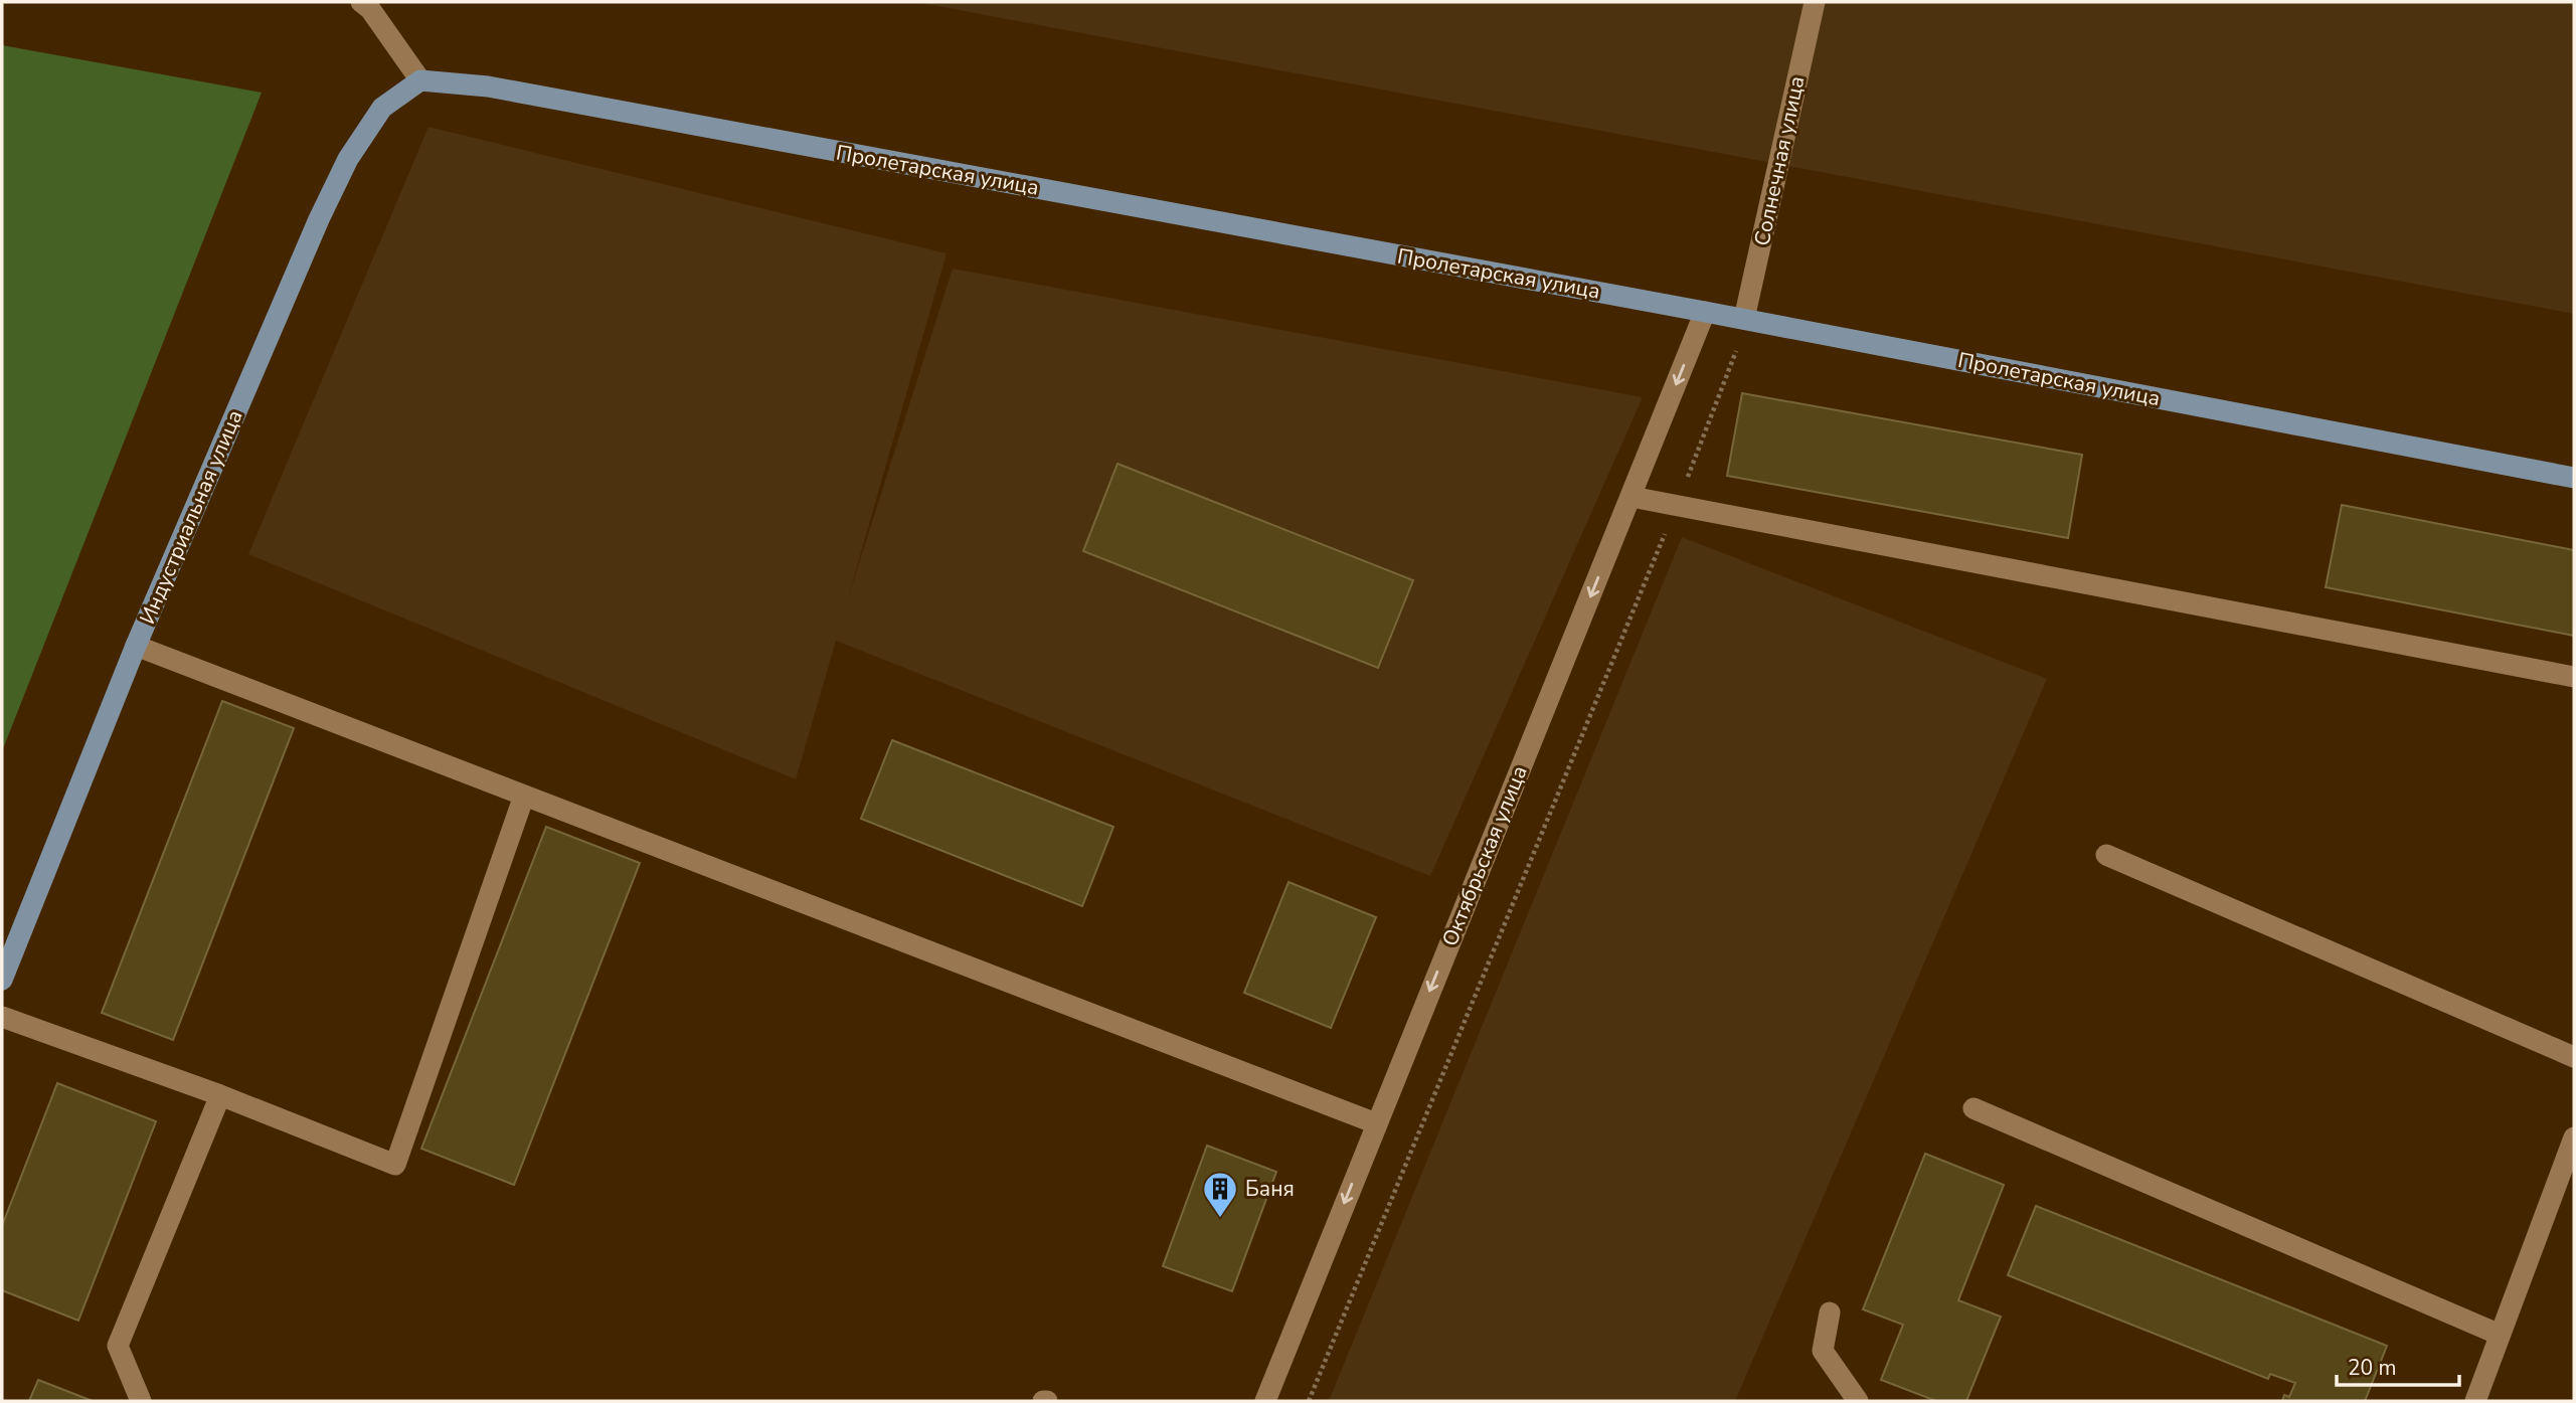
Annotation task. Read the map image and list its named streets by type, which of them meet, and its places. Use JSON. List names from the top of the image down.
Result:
{
  "streets": {
    "main road": ["Пролетарская улица", "Индустриальная улица"],
    "street": ["Солнечная улица", "Октябрьская улица"]
  },
  "crossings": [
    ["Солнечная улица", "Пролетарская улица"],
    ["Пролетарская улица", "Индустриальная улица"],
    ["Пролетарская улица", "Октябрьская улица"]
  ],
  "one_way": ["Октябрьская улица"],
  "places": {
    "building": ["Баня"]
  },
  "scale_bar": "20 m"
}
